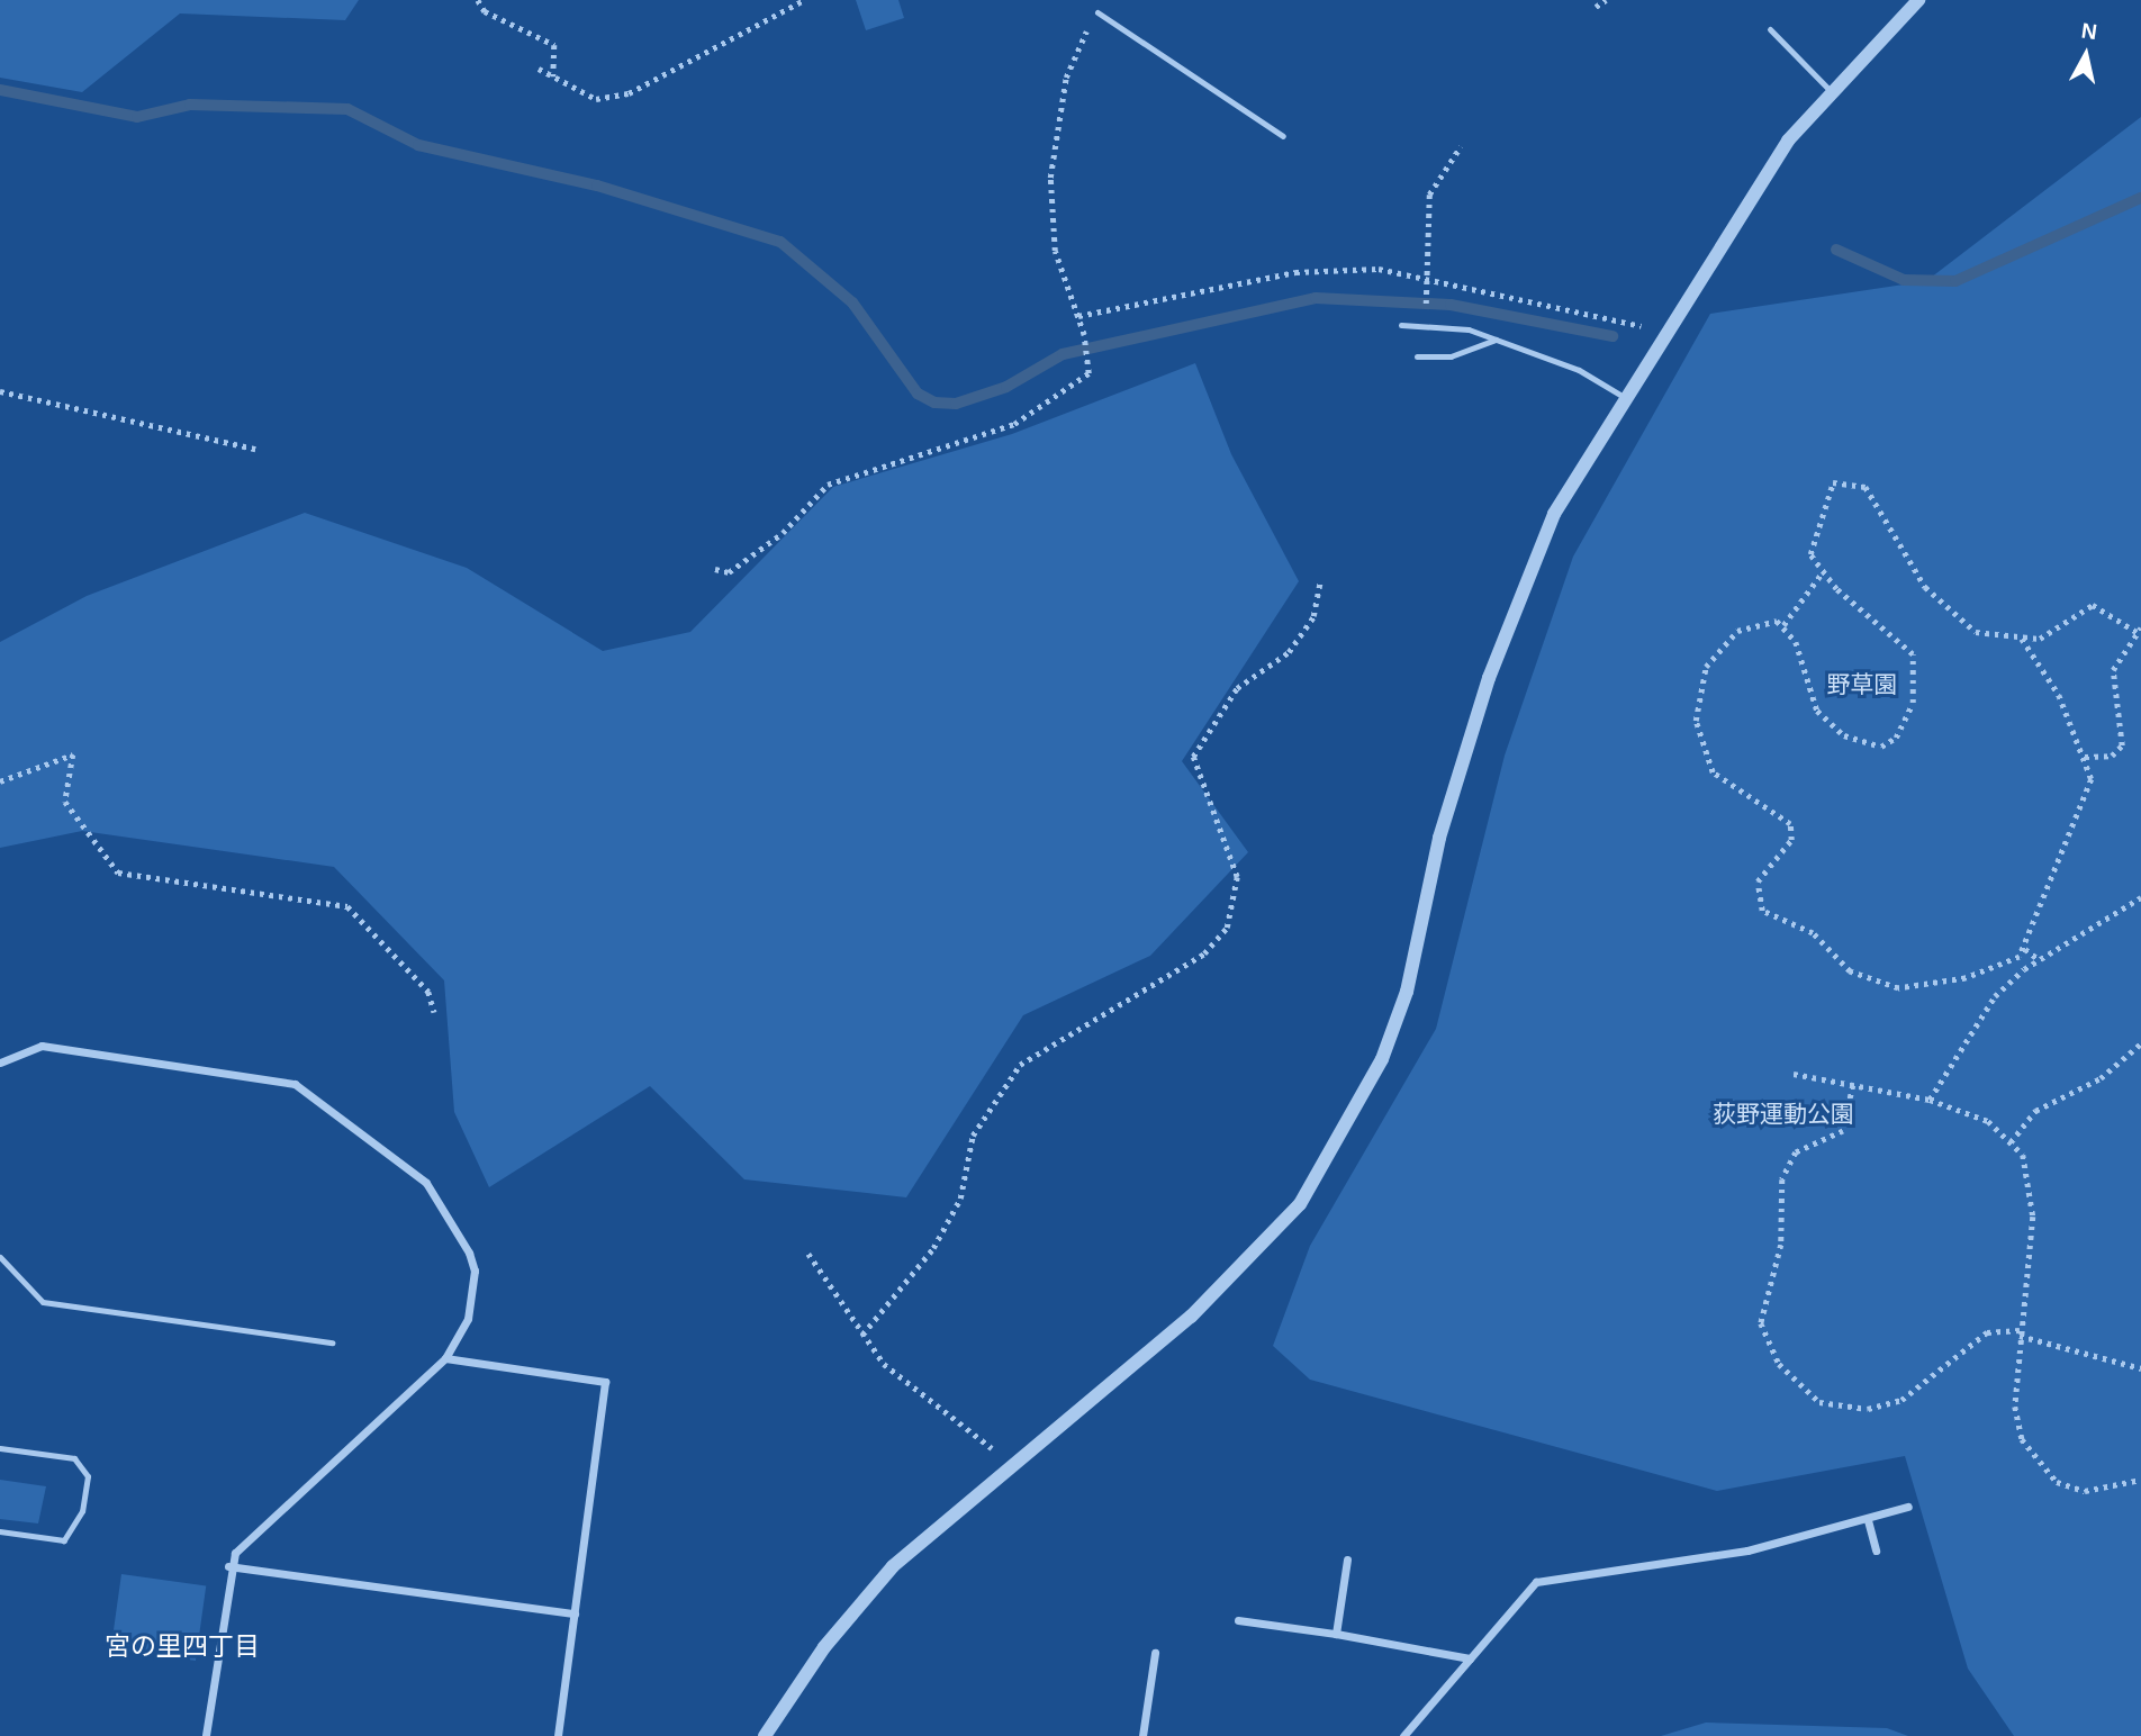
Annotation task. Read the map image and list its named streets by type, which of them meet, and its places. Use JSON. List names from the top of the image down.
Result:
{
  "districts": ["宮の里四丁目"],
  "parks": ["野草園", "荻野運動公園"],
  "north": "top"
}
